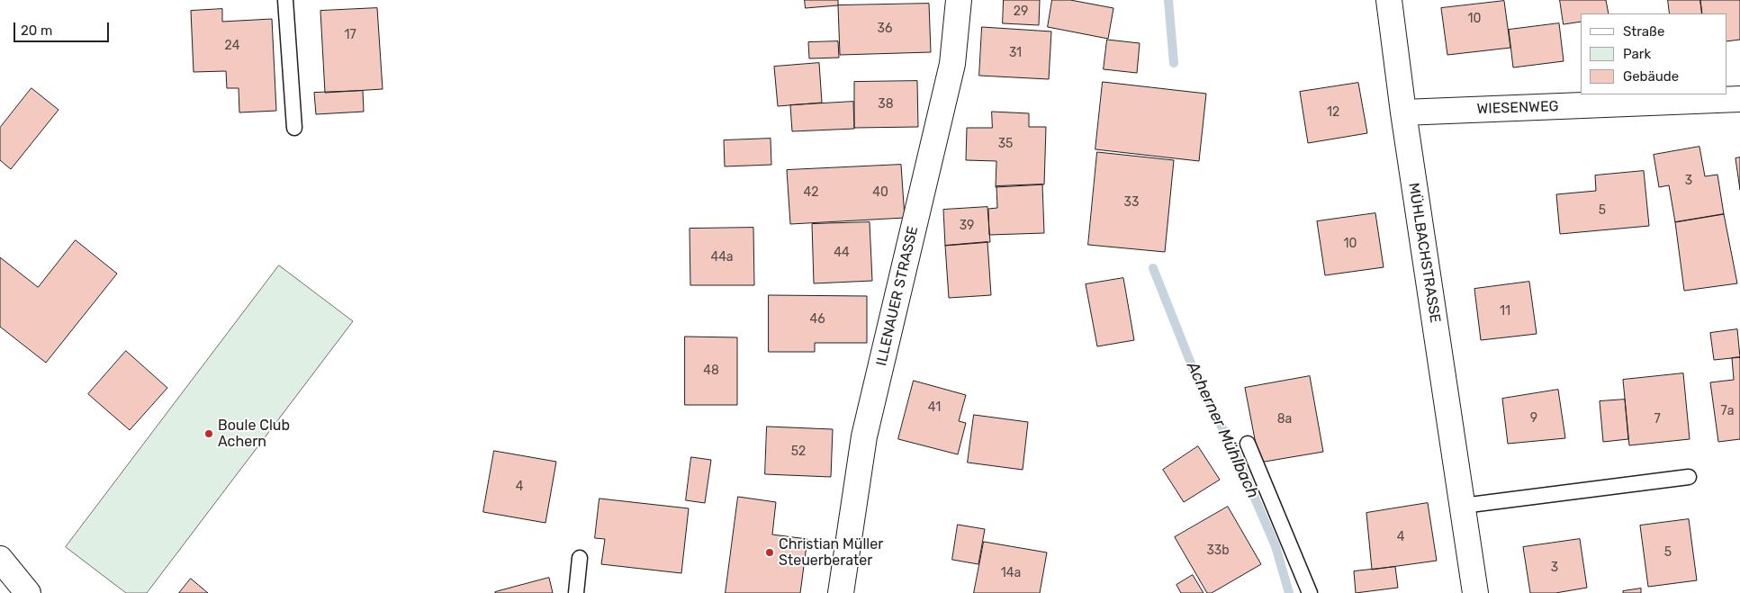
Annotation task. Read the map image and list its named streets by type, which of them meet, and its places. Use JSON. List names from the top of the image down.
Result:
{
  "streets": {
    "street": ["WIESENWEG", "MÜHLBACHSTRASSE", "ILLENAUER STRASSE"]
  },
  "crossings": [
    ["WIESENWEG", "MÜHLBACHSTRASSE"]
  ],
  "water": ["Acherner Mühlbach"],
  "places": ["Boule Club Achern", "Christian Müller Steuerberater"],
  "house_numbers": [
    "29",
    "10",
    "36",
    "17",
    "24",
    "31",
    "38",
    "12",
    "35",
    "3",
    "42",
    "40",
    "33",
    "5",
    "39",
    "10",
    "44",
    "44a",
    "11",
    "46",
    "48",
    "41",
    "7a",
    "9",
    "8a",
    "7",
    "52",
    "4",
    "4",
    "33b",
    "5",
    "3",
    "14a"
  ],
  "legend": ["Straße", "Park", "Gebäude"],
  "scale_bar": "20 m"
}
